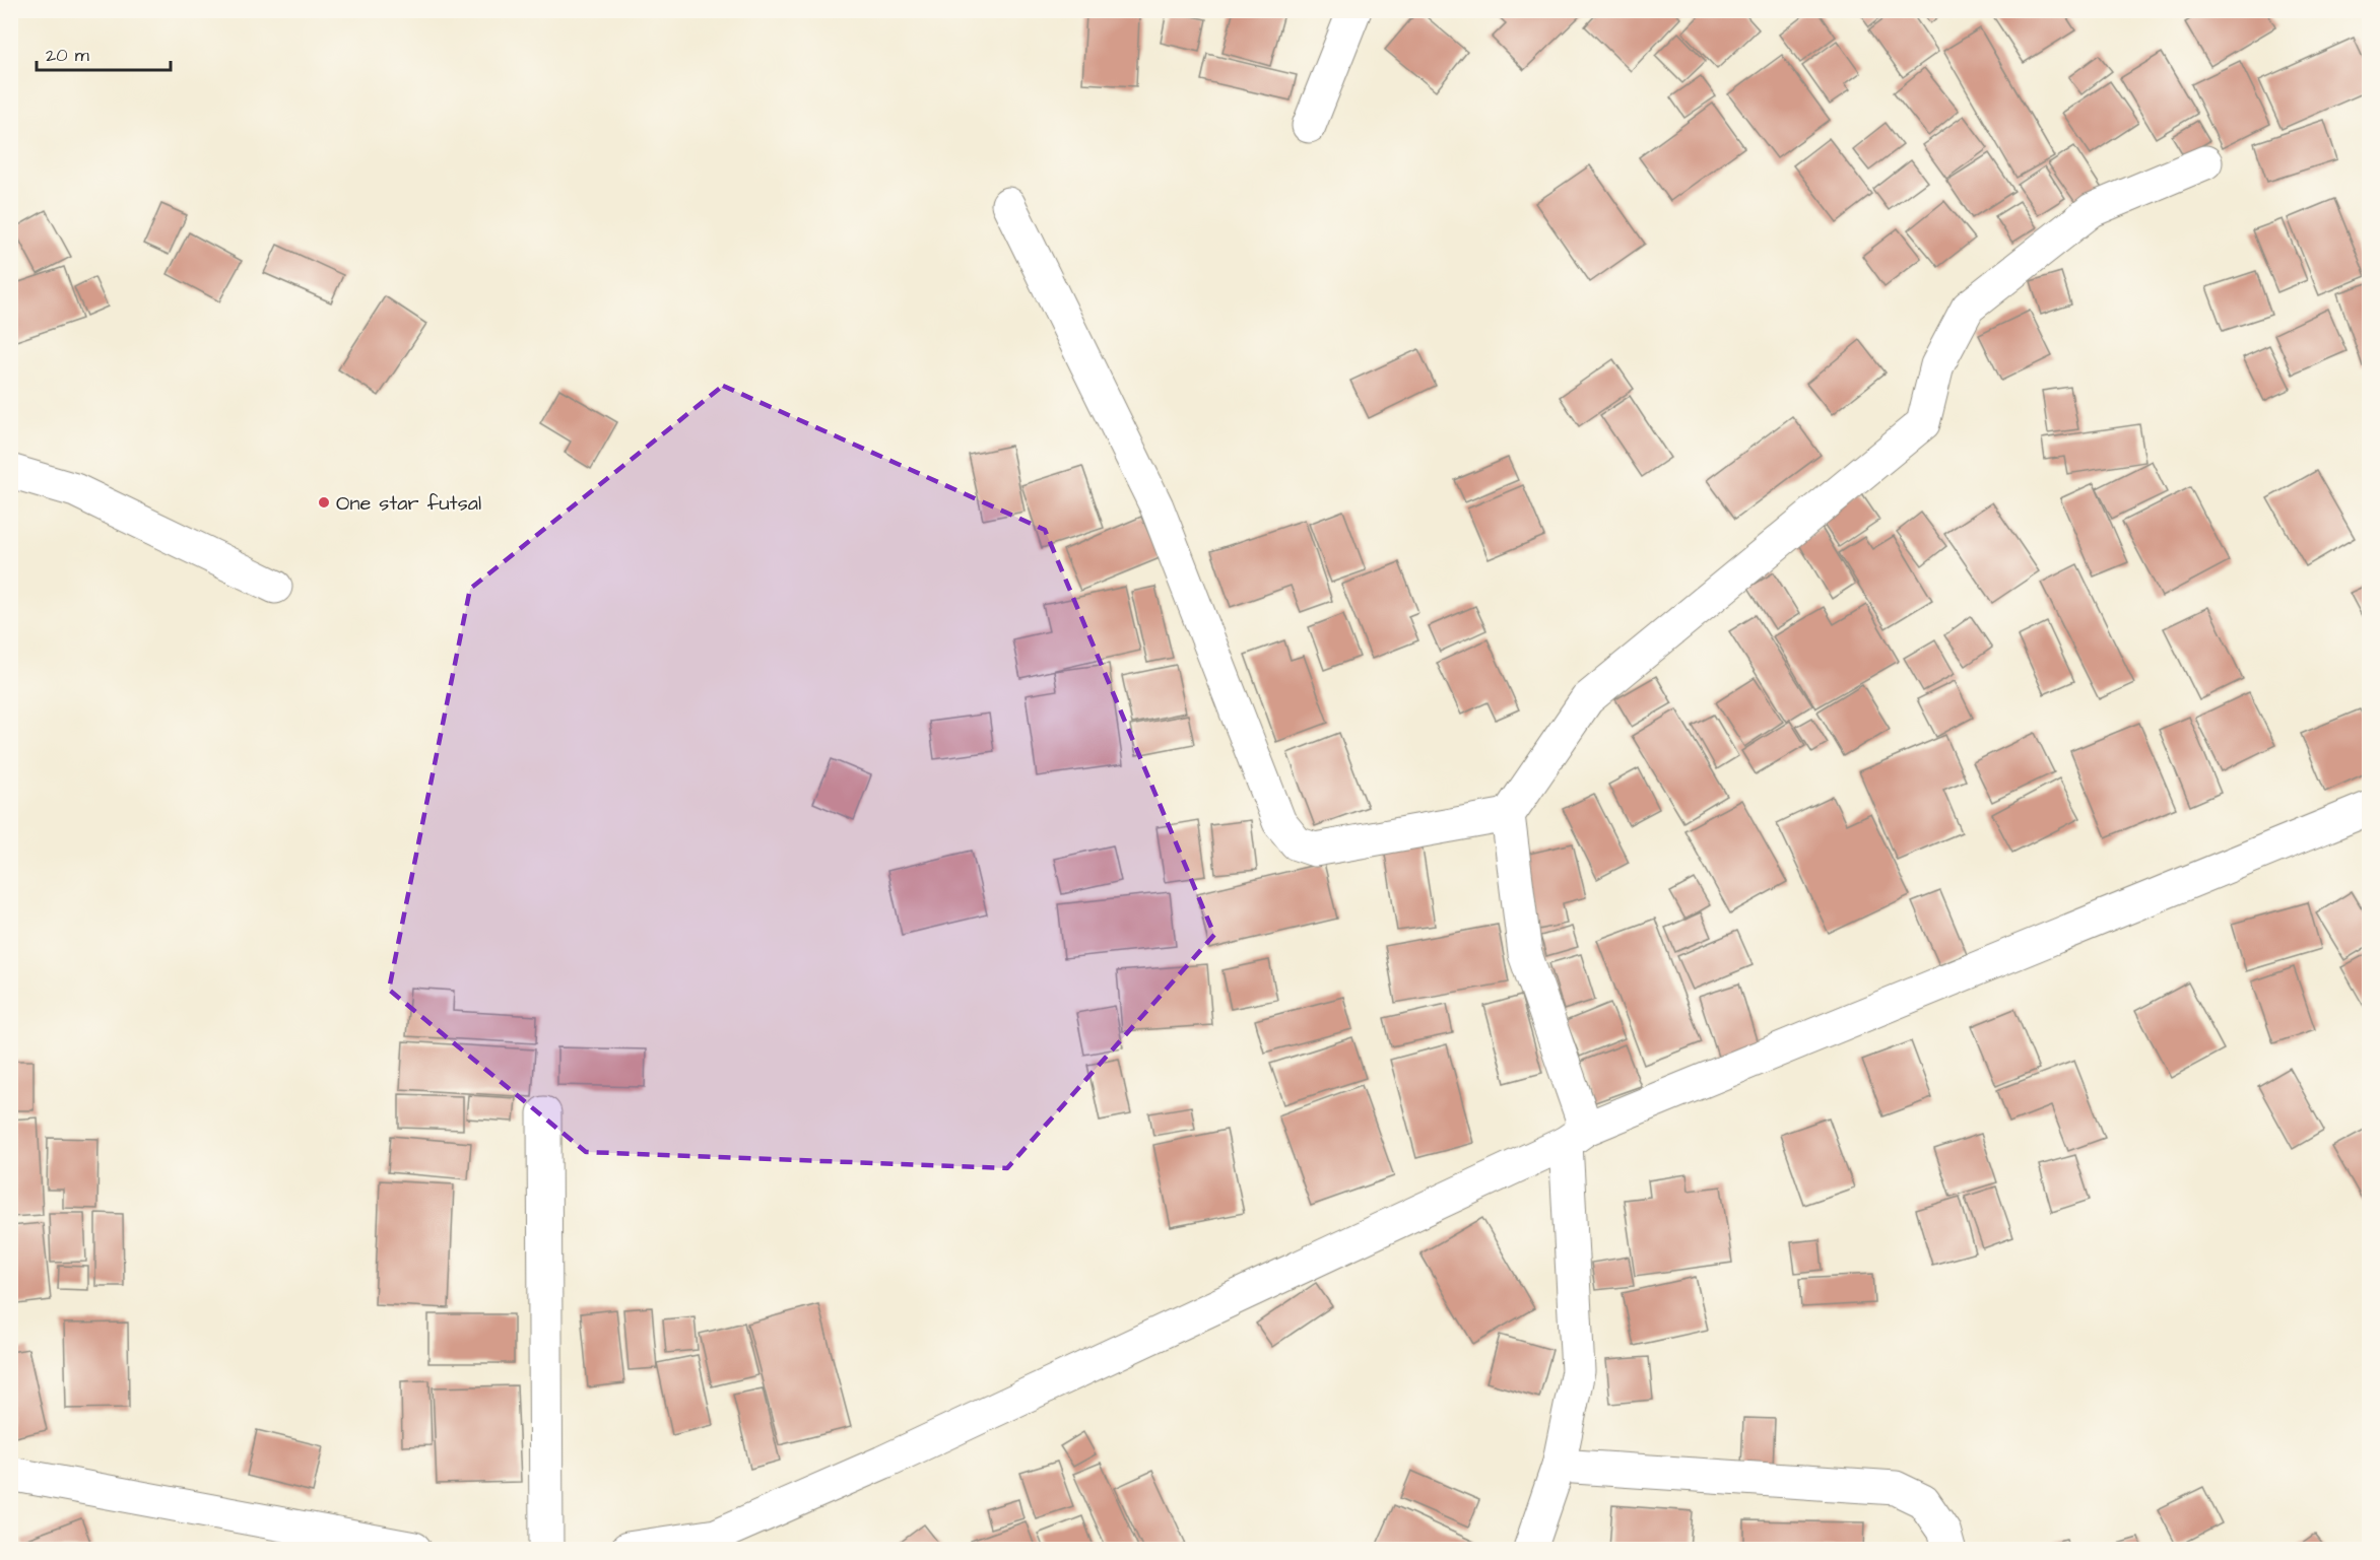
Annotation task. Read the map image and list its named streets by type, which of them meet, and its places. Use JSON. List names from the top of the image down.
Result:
{
  "places": ["One star futsal"],
  "scale_bar": "20 m"
}
